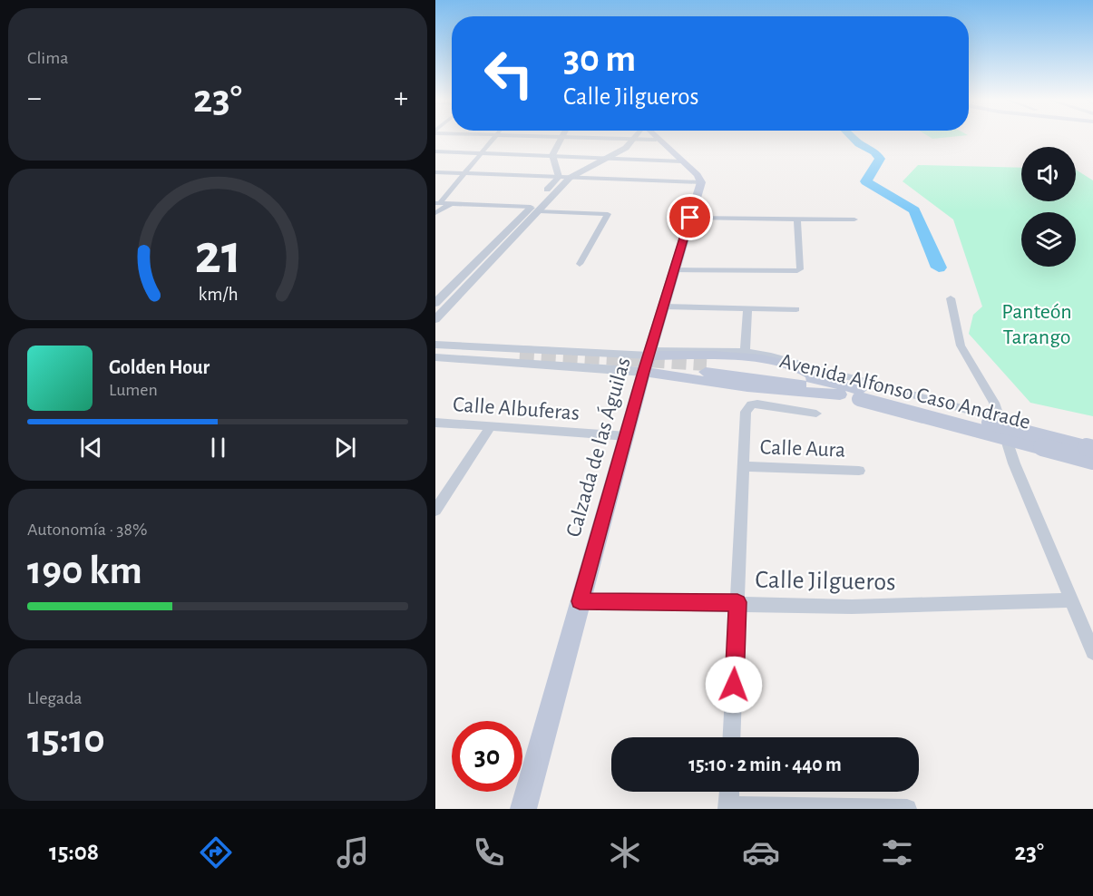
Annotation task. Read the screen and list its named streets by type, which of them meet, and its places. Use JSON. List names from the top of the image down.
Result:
{
  "streets": {
    "main road": ["Avenida Alfonso Caso Andrade", "Calzada de las Águilas"],
    "street": ["Calle Albuferas", "Calle Aura", "Calle Jilgueros"]
  },
  "crossings": [
    ["Avenida Alfonso Caso Andrade", "Calzada de las Águilas"],
    ["Calle Albuferas", "Calzada de las Águilas"],
    ["Calzada de las Águilas", "Calle Jilgueros"]
  ],
  "parks": ["Panteón Tarango"],
  "page": {
    "tile": [
      "Clima",
      ["Autonomía · 38%", "190 km"],
      ["Llegada", "15:10"]
    ],
    "turn": ["30 m", "Calle Jilgueros"],
    "heat": ["−", "23°", "+"],
    "song": ["Golden Hour", "Lumen"],
    "limit": "30",
    "trip": "15:10 · 2 min · 440 m",
    "tabs": ["15:08", "23°"],
    "gauge": ["21", "km/h"]
  }
}
